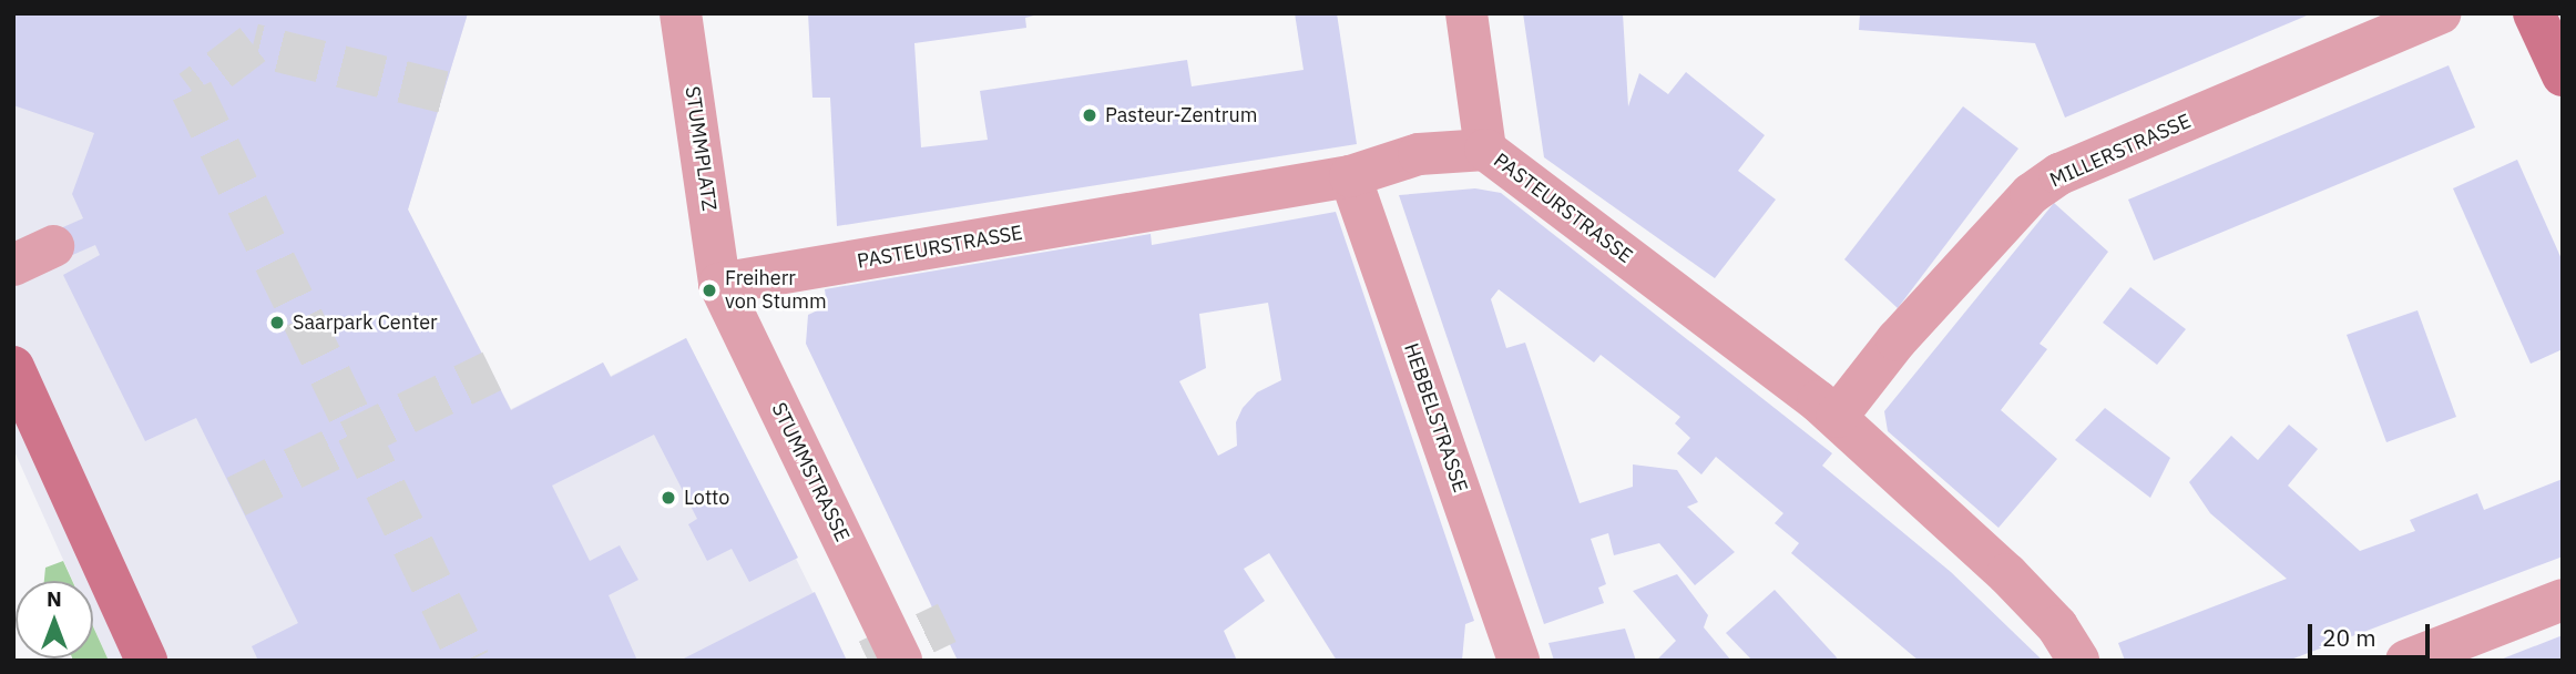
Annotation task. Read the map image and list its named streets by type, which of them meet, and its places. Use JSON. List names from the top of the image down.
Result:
{
  "streets": {
    "street": [
      "STUMMPLATZ",
      "MILLERSTRASSE",
      "PASTEURSTRASSE",
      "HEBBELSTRASSE",
      "STUMMSTRASSE"
    ]
  },
  "crossings": [
    ["STUMMPLATZ", "PASTEURSTRASSE"],
    ["STUMMPLATZ", "STUMMSTRASSE"],
    ["MILLERSTRASSE", "PASTEURSTRASSE"],
    ["PASTEURSTRASSE", "HEBBELSTRASSE"],
    ["PASTEURSTRASSE", "STUMMSTRASSE"]
  ],
  "places": [
    "Pasteur-Zentrum",
    "Freiherr von Stumm",
    "Saarpark Center",
    "Lotto"
  ],
  "scale_bar": "20 m",
  "north": "top"
}
